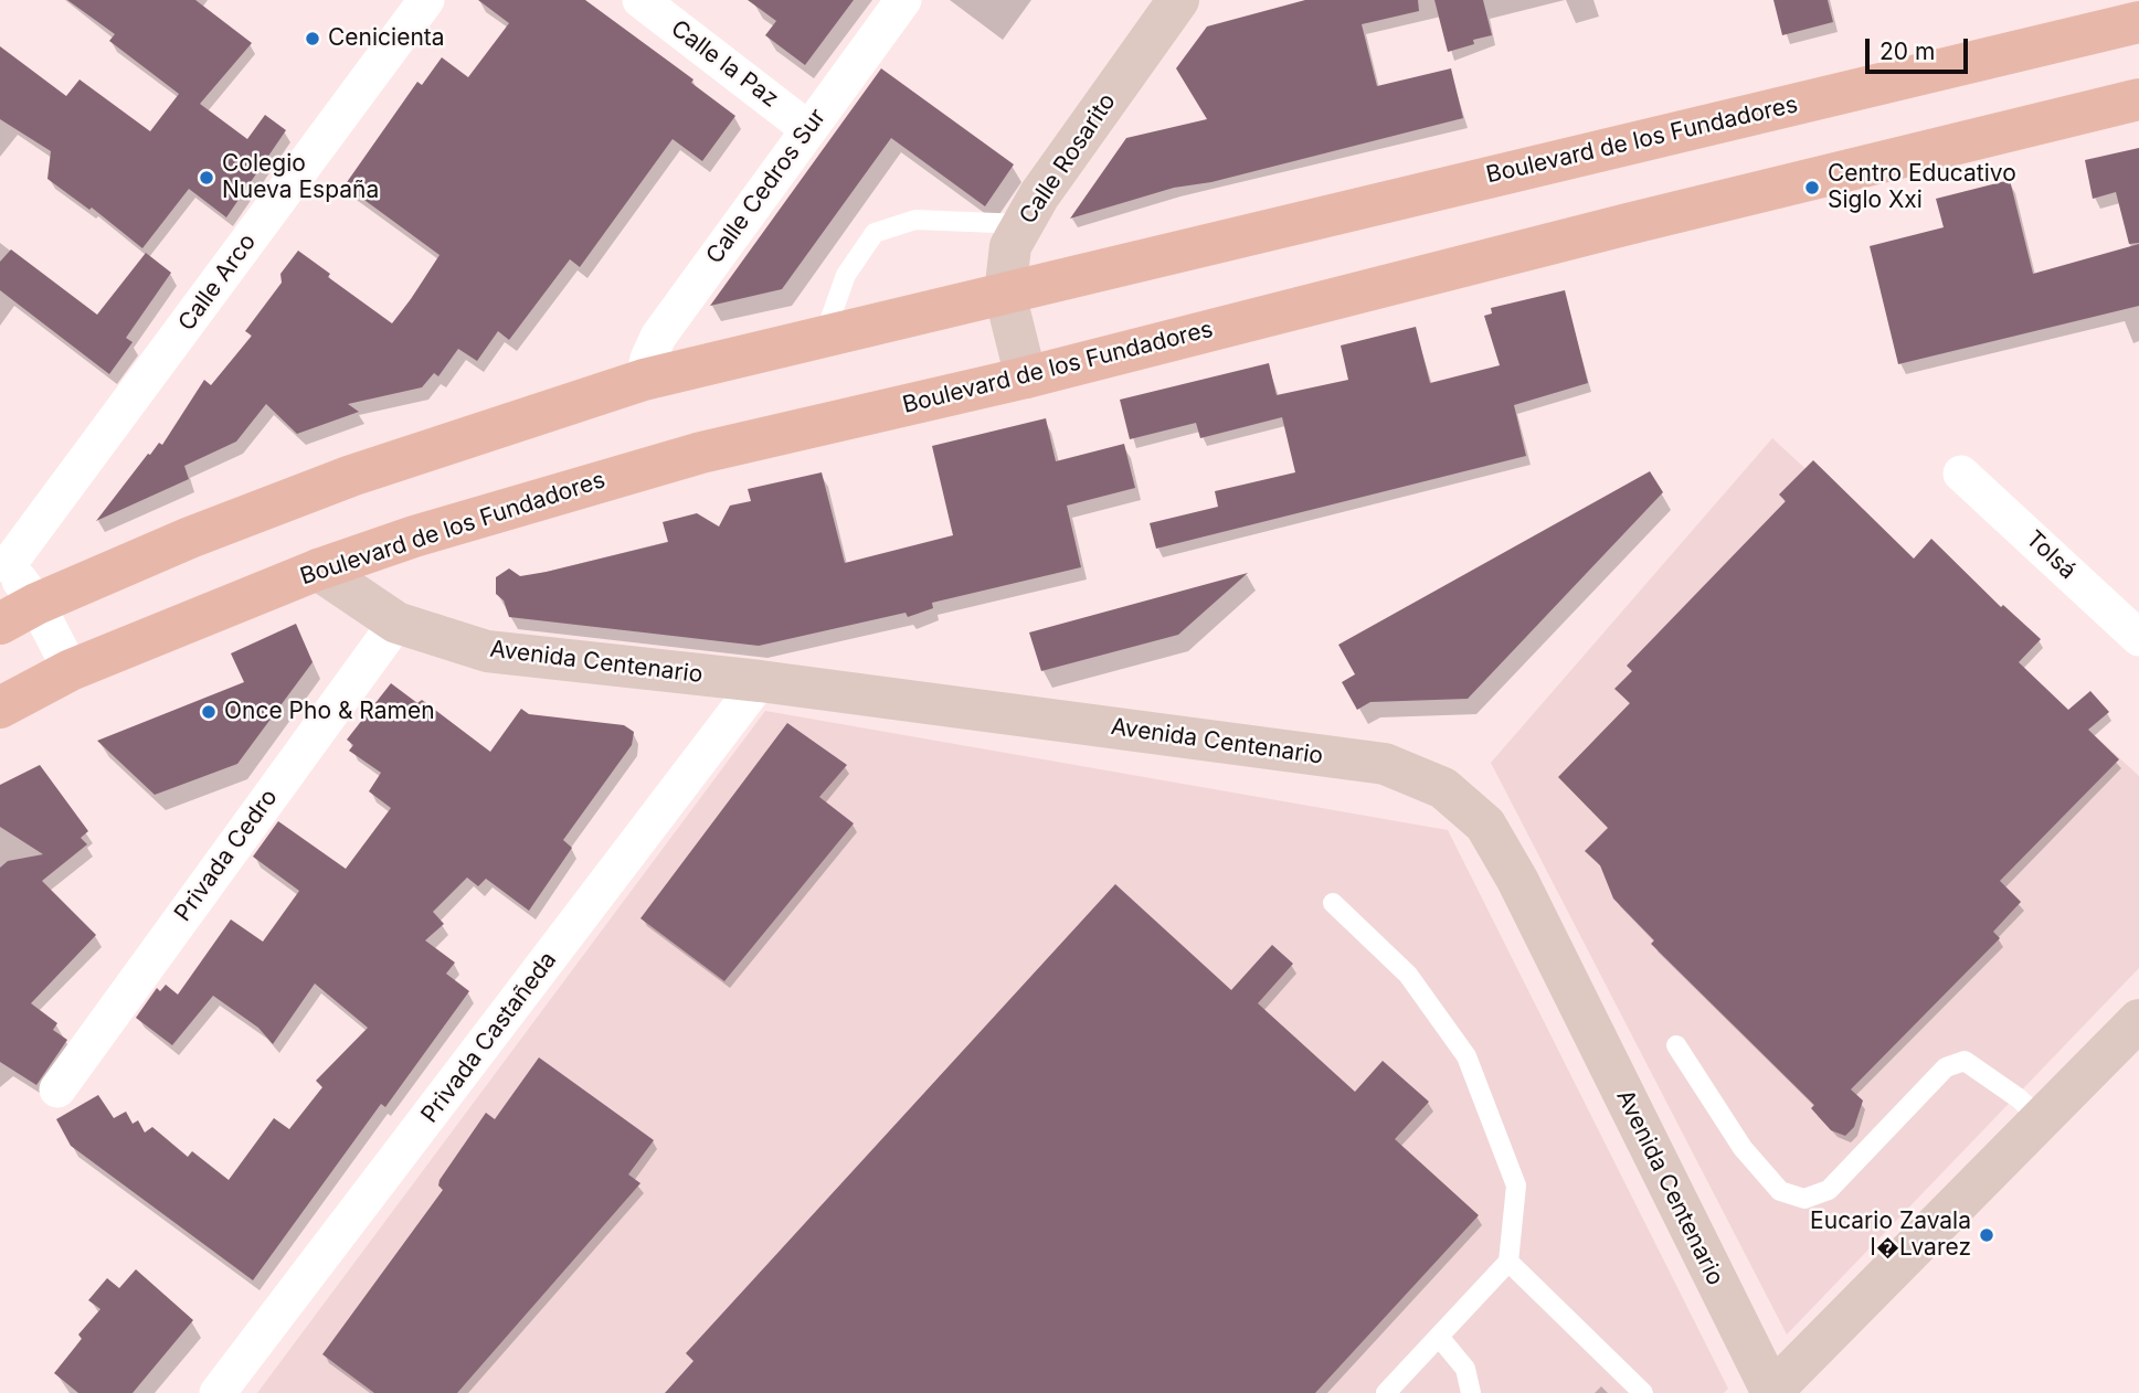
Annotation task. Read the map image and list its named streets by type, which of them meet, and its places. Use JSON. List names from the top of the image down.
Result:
{
  "streets": {
    "main road": ["Boulevard de los Fundadores"],
    "street": [
      "Calle la Paz",
      "Calle Rosarito",
      "Calle Cedros Sur",
      "Calle Arco",
      "Tolsá",
      "Avenida Centenario",
      "Privada Cedro",
      "Privada Castañeda"
    ]
  },
  "crossings": [
    ["Calle la Paz", "Calle Cedros Sur"],
    ["Boulevard de los Fundadores", "Calle Rosarito"],
    ["Boulevard de los Fundadores", "Calle Cedros Sur"],
    ["Boulevard de los Fundadores", "Avenida Centenario"],
    ["Avenida Centenario", "Privada Cedro"],
    ["Avenida Centenario", "Privada Castañeda"]
  ],
  "places": [
    "Cenicienta",
    "Colegio Nueva España",
    "Centro Educativo Siglo Xxi",
    "Once Pho & Ramen",
    "Eucario Zavala I�Lvarez"
  ],
  "scale_bar": "20 m"
}
